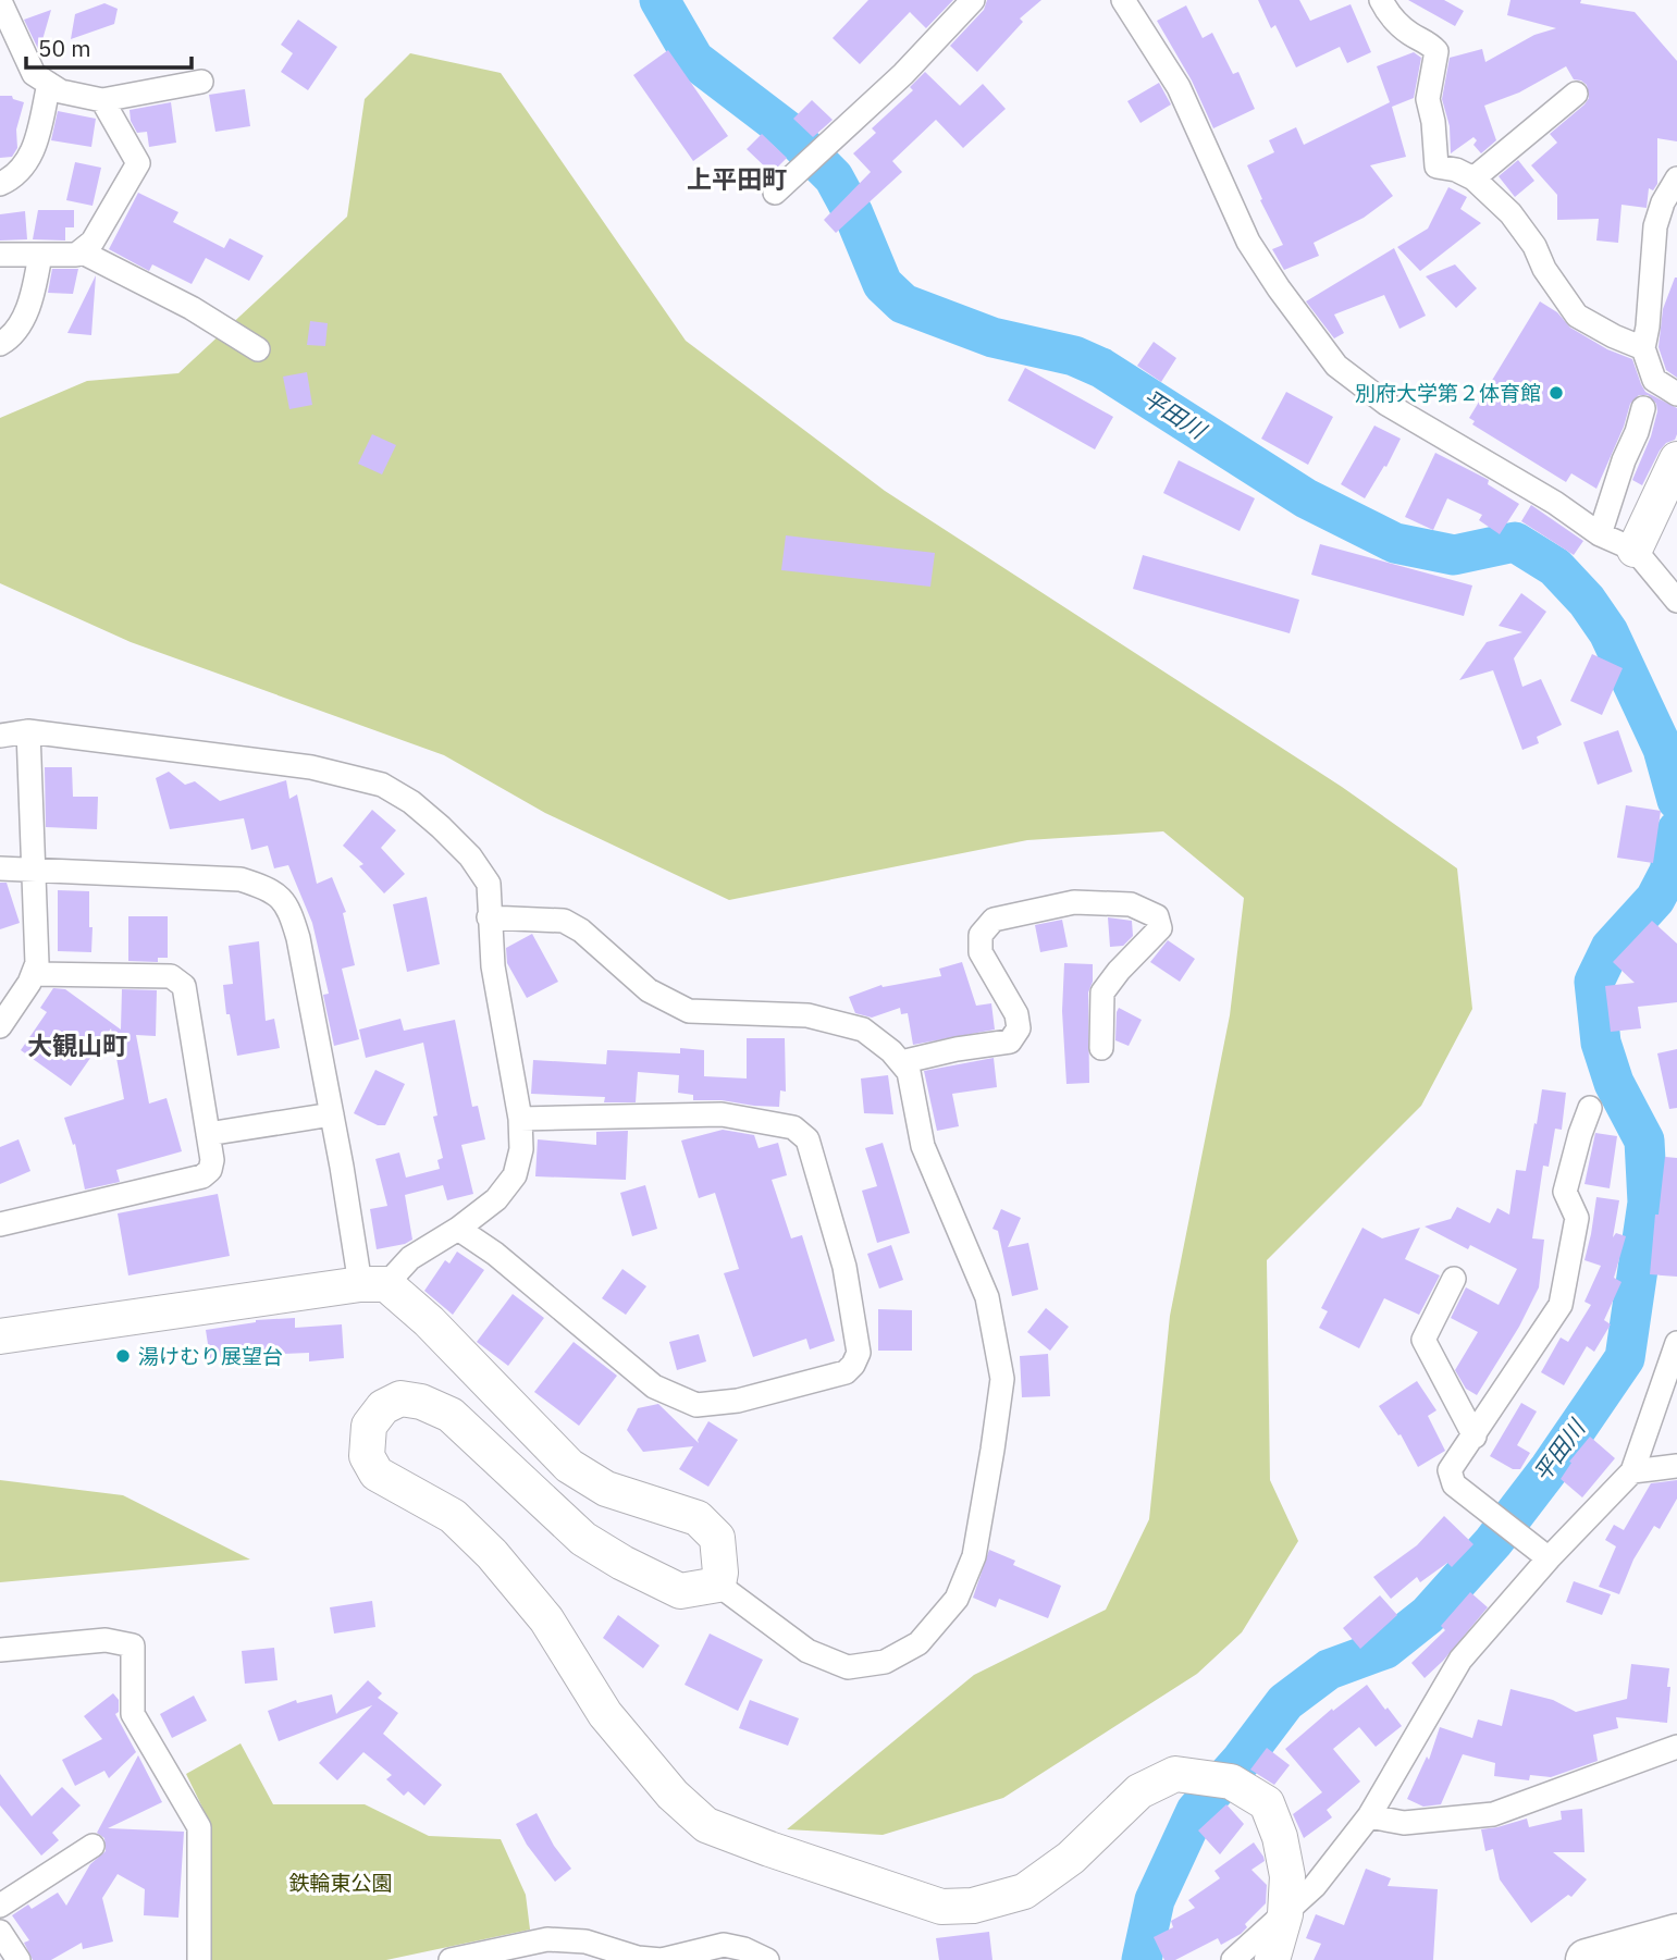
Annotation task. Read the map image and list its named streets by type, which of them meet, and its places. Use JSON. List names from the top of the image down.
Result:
{
  "districts": ["上平田町", "大観山町"],
  "water": ["平田川"],
  "parks": ["鉄輪東公園"],
  "places": ["別府大学第２体育館", "湯けむり展望台"],
  "scale_bar": "50 m"
}
